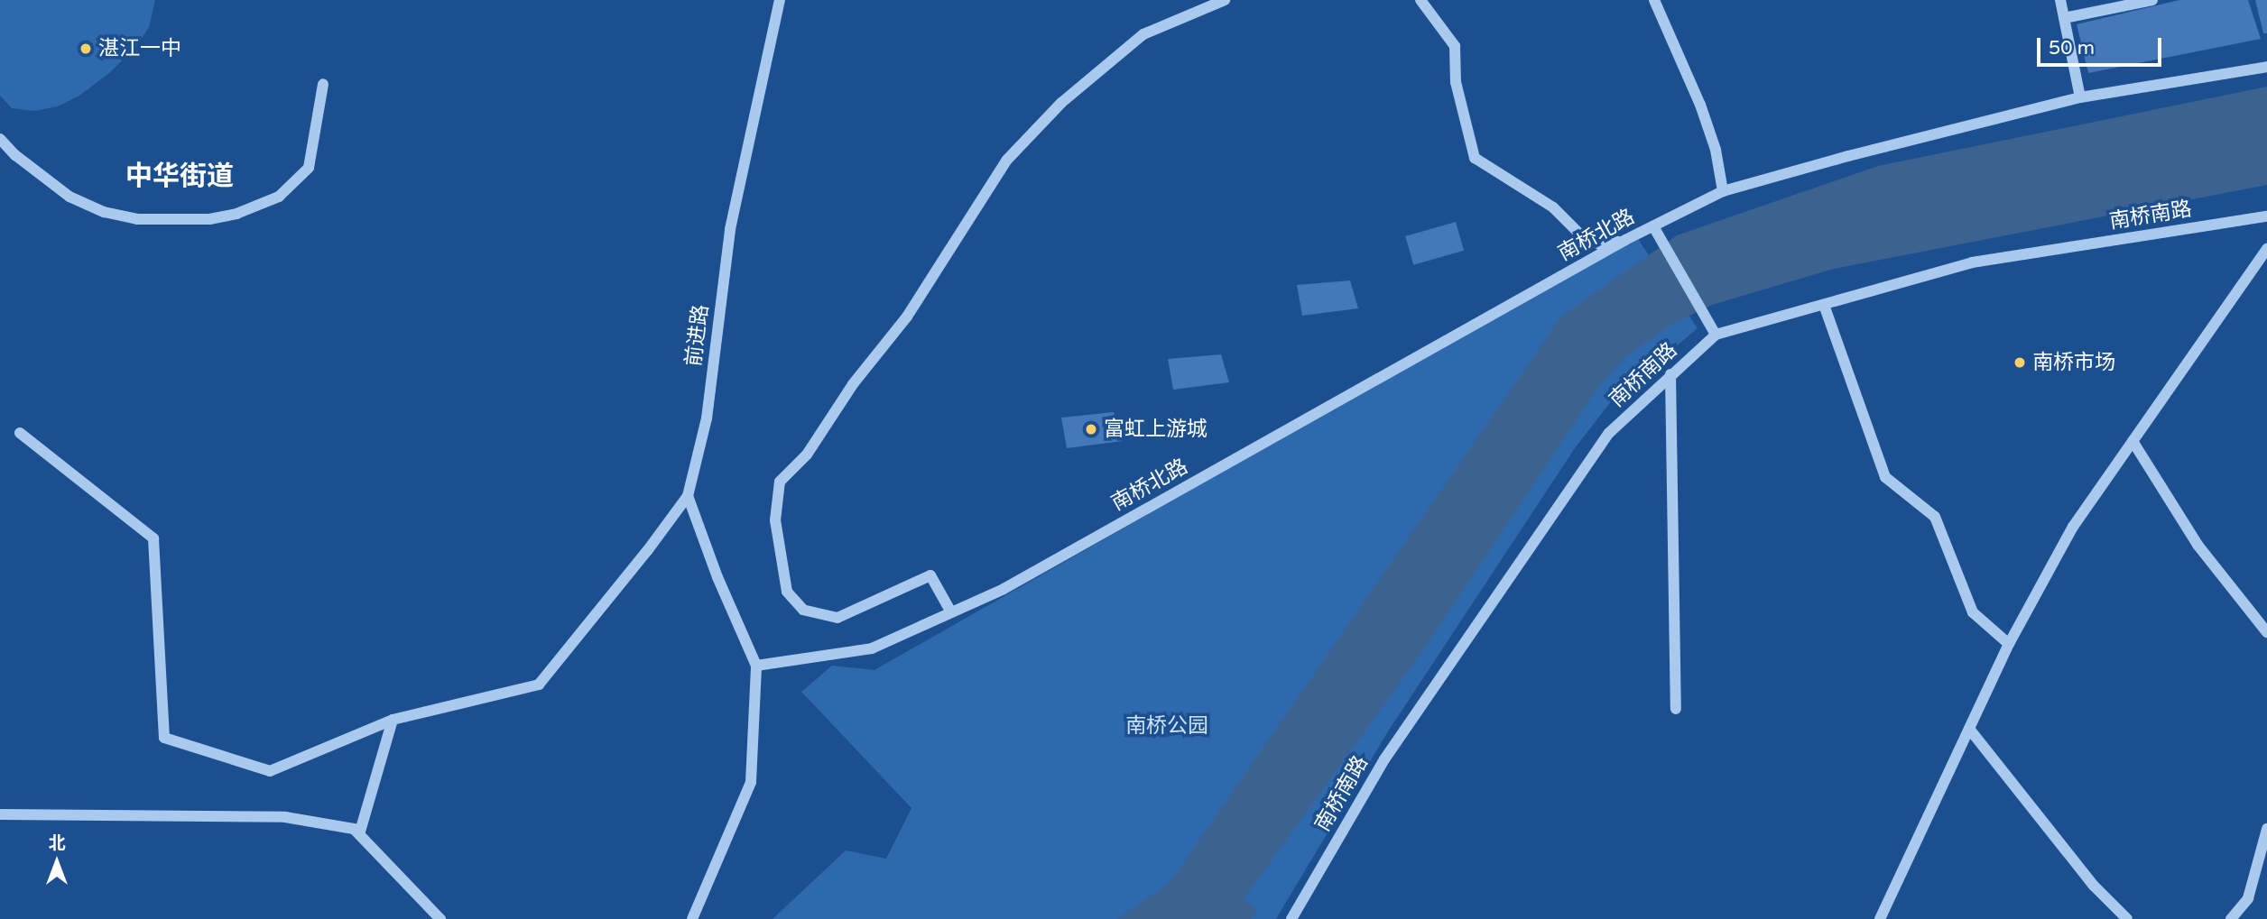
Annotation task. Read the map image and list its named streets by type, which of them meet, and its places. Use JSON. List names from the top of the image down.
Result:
{
  "streets": {
    "street": ["南桥南路", "南桥北路", "前进路"]
  },
  "districts": ["中华街道"],
  "parks": ["南桥公园"],
  "places": ["湛江一中", "南桥市场", "富虹上游城"],
  "scale_bar": "50 m",
  "north": "top"
}
